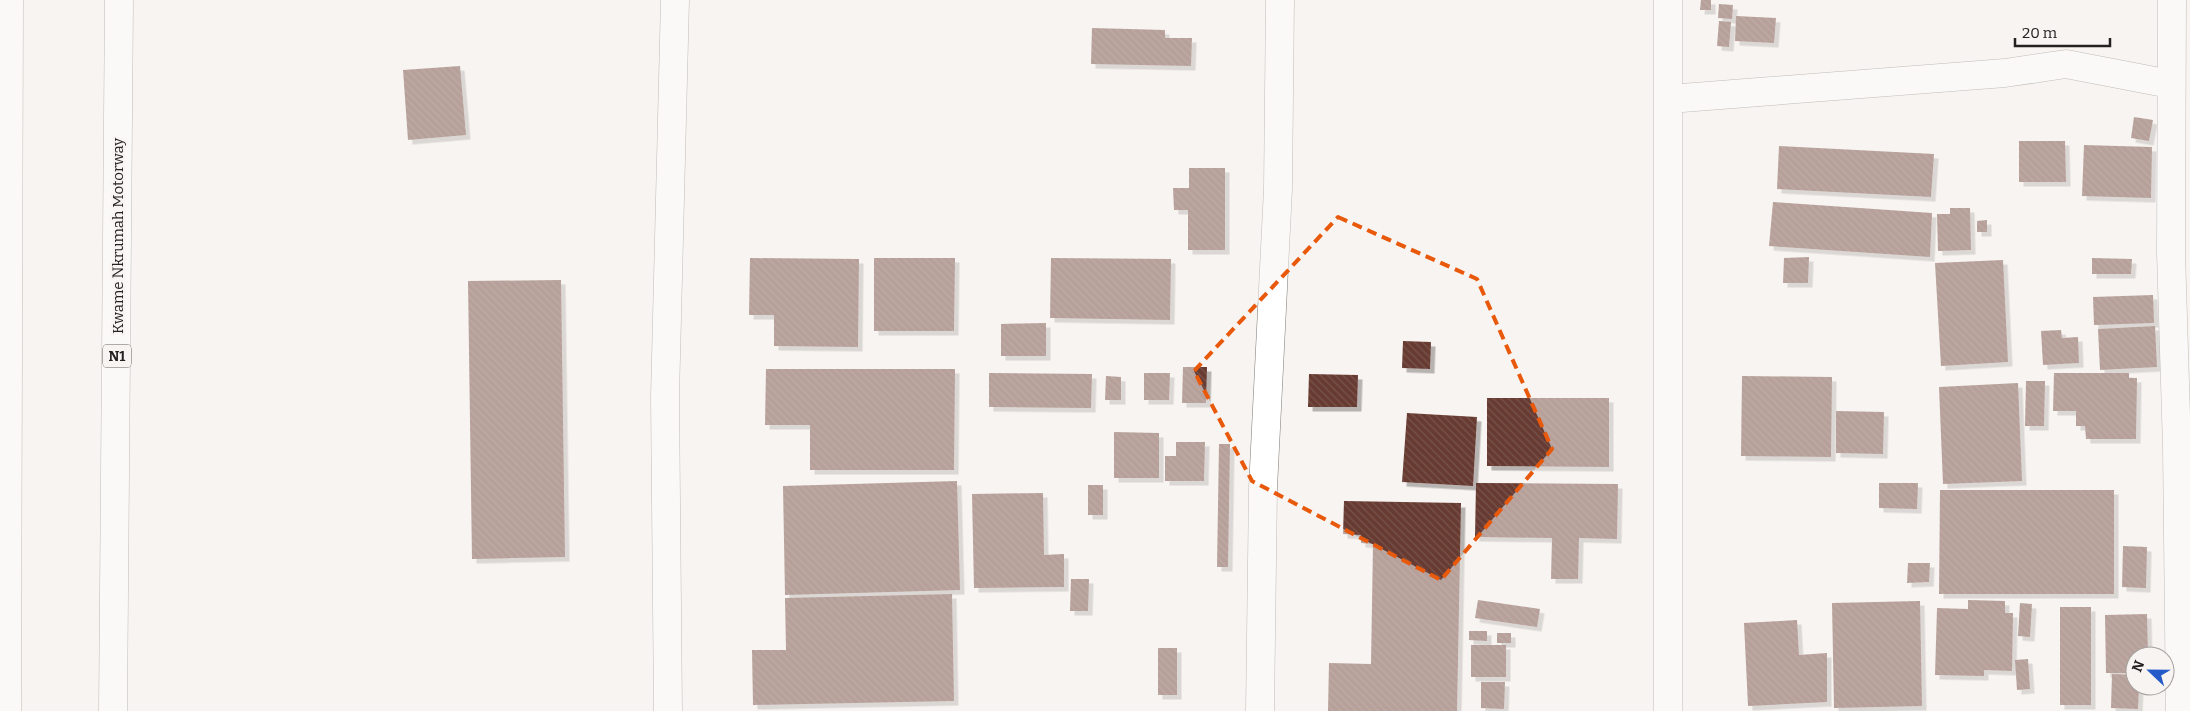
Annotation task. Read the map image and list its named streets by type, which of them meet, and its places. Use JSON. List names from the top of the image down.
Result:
{
  "streets": {
    "main road": ["Kwame Nkrumah Motorway", "N1"]
  },
  "scale_bar": "20 m",
  "north": "left"
}
